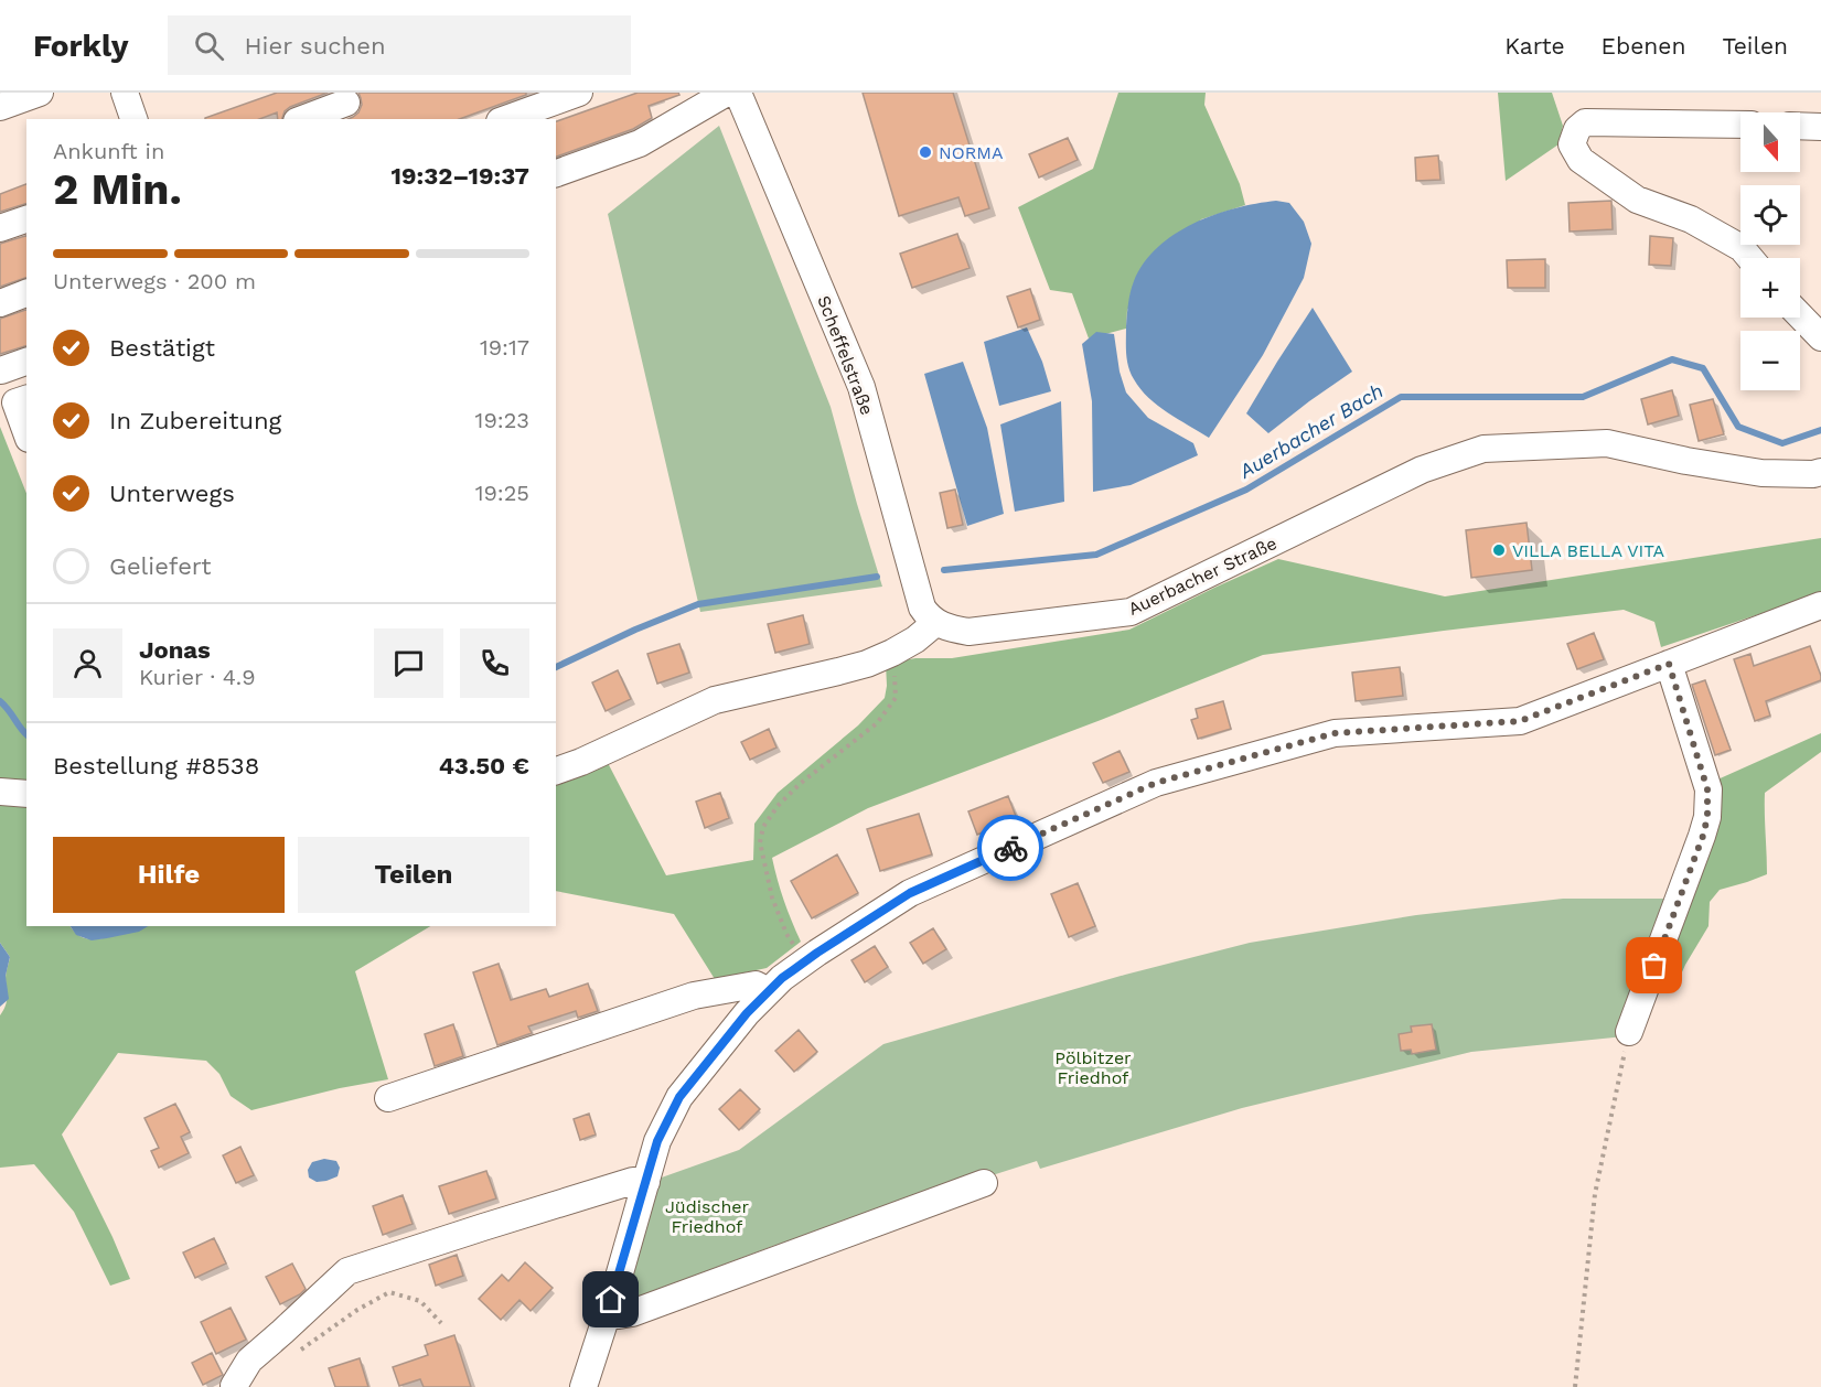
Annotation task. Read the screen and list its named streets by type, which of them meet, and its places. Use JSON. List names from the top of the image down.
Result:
{
  "streets": {
    "street": ["Scheffelstraße", "Auerbacher Straße"]
  },
  "crossings": [
    ["Scheffelstraße", "Auerbacher Straße"]
  ],
  "water": ["Auerbacher Bach"],
  "parks": ["Pölbitzer Friedhof", "Jüdischer Friedhof"],
  "places": ["NORMA", "VILLA BELLA VITA"],
  "north": "bottom",
  "page": {
    "header": "Forkly",
    "search": "Hier suchen",
    "nav": ["Karte", "Ebenen", "Teilen"],
    "map_buttons": ["+", "−"],
    "heading": ["2 Min.", "Ankunft in", "19:32–19:37"],
    "panel": [
      "Jonas",
      "Kurier · 4.9",
      "Bestellung #8538",
      "43.50 €"
    ],
    "bar": "Unterwegs · 200 m",
    "list": [
      ["Bestätigt", "19:17"],
      ["In Zubereitung", "19:23"],
      ["Unterwegs", "19:25"],
      "Geliefert"
    ],
    "buttons": ["Hilfe", "Teilen"]
  }
}
